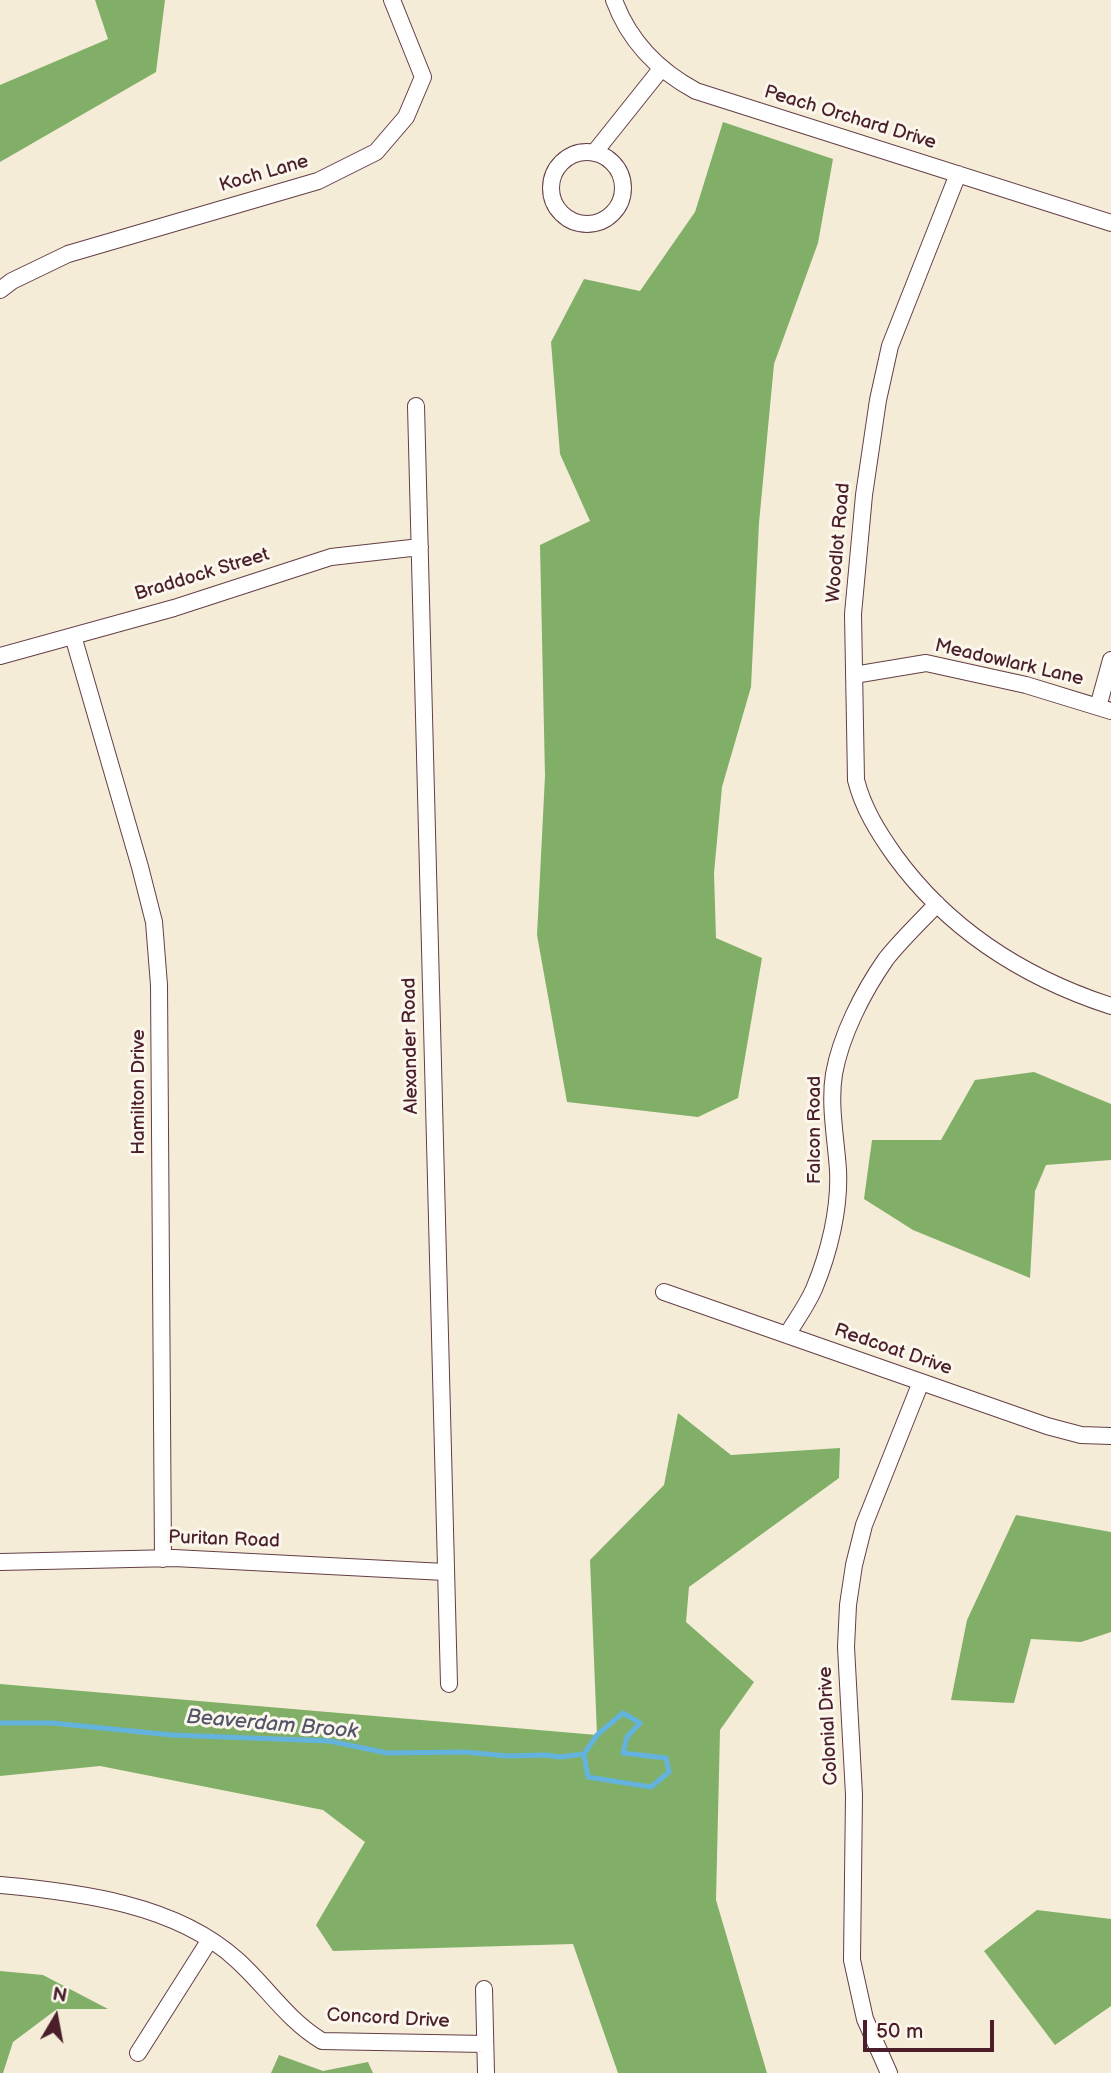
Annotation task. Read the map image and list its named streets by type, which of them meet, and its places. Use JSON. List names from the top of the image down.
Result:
{
  "streets": {
    "street": [
      "Peach Orchard Drive",
      "Koch Lane",
      "Woodlot Road",
      "Braddock Street",
      "Meadowlark Lane",
      "Alexander Road",
      "Hamilton Drive",
      "Falcon Road",
      "Redcoat Drive",
      "Puritan Road",
      "Colonial Drive",
      "Concord Drive"
    ]
  },
  "crossings": [
    ["Peach Orchard Drive", "Woodlot Road"],
    ["Woodlot Road", "Meadowlark Lane"],
    ["Woodlot Road", "Falcon Road"],
    ["Braddock Street", "Alexander Road"],
    ["Braddock Street", "Hamilton Drive"],
    ["Alexander Road", "Puritan Road"],
    ["Hamilton Drive", "Puritan Road"],
    ["Falcon Road", "Redcoat Drive"],
    ["Redcoat Drive", "Colonial Drive"]
  ],
  "water": ["Beaverdam Brook"],
  "scale_bar": "50 m",
  "north": "top"
}
